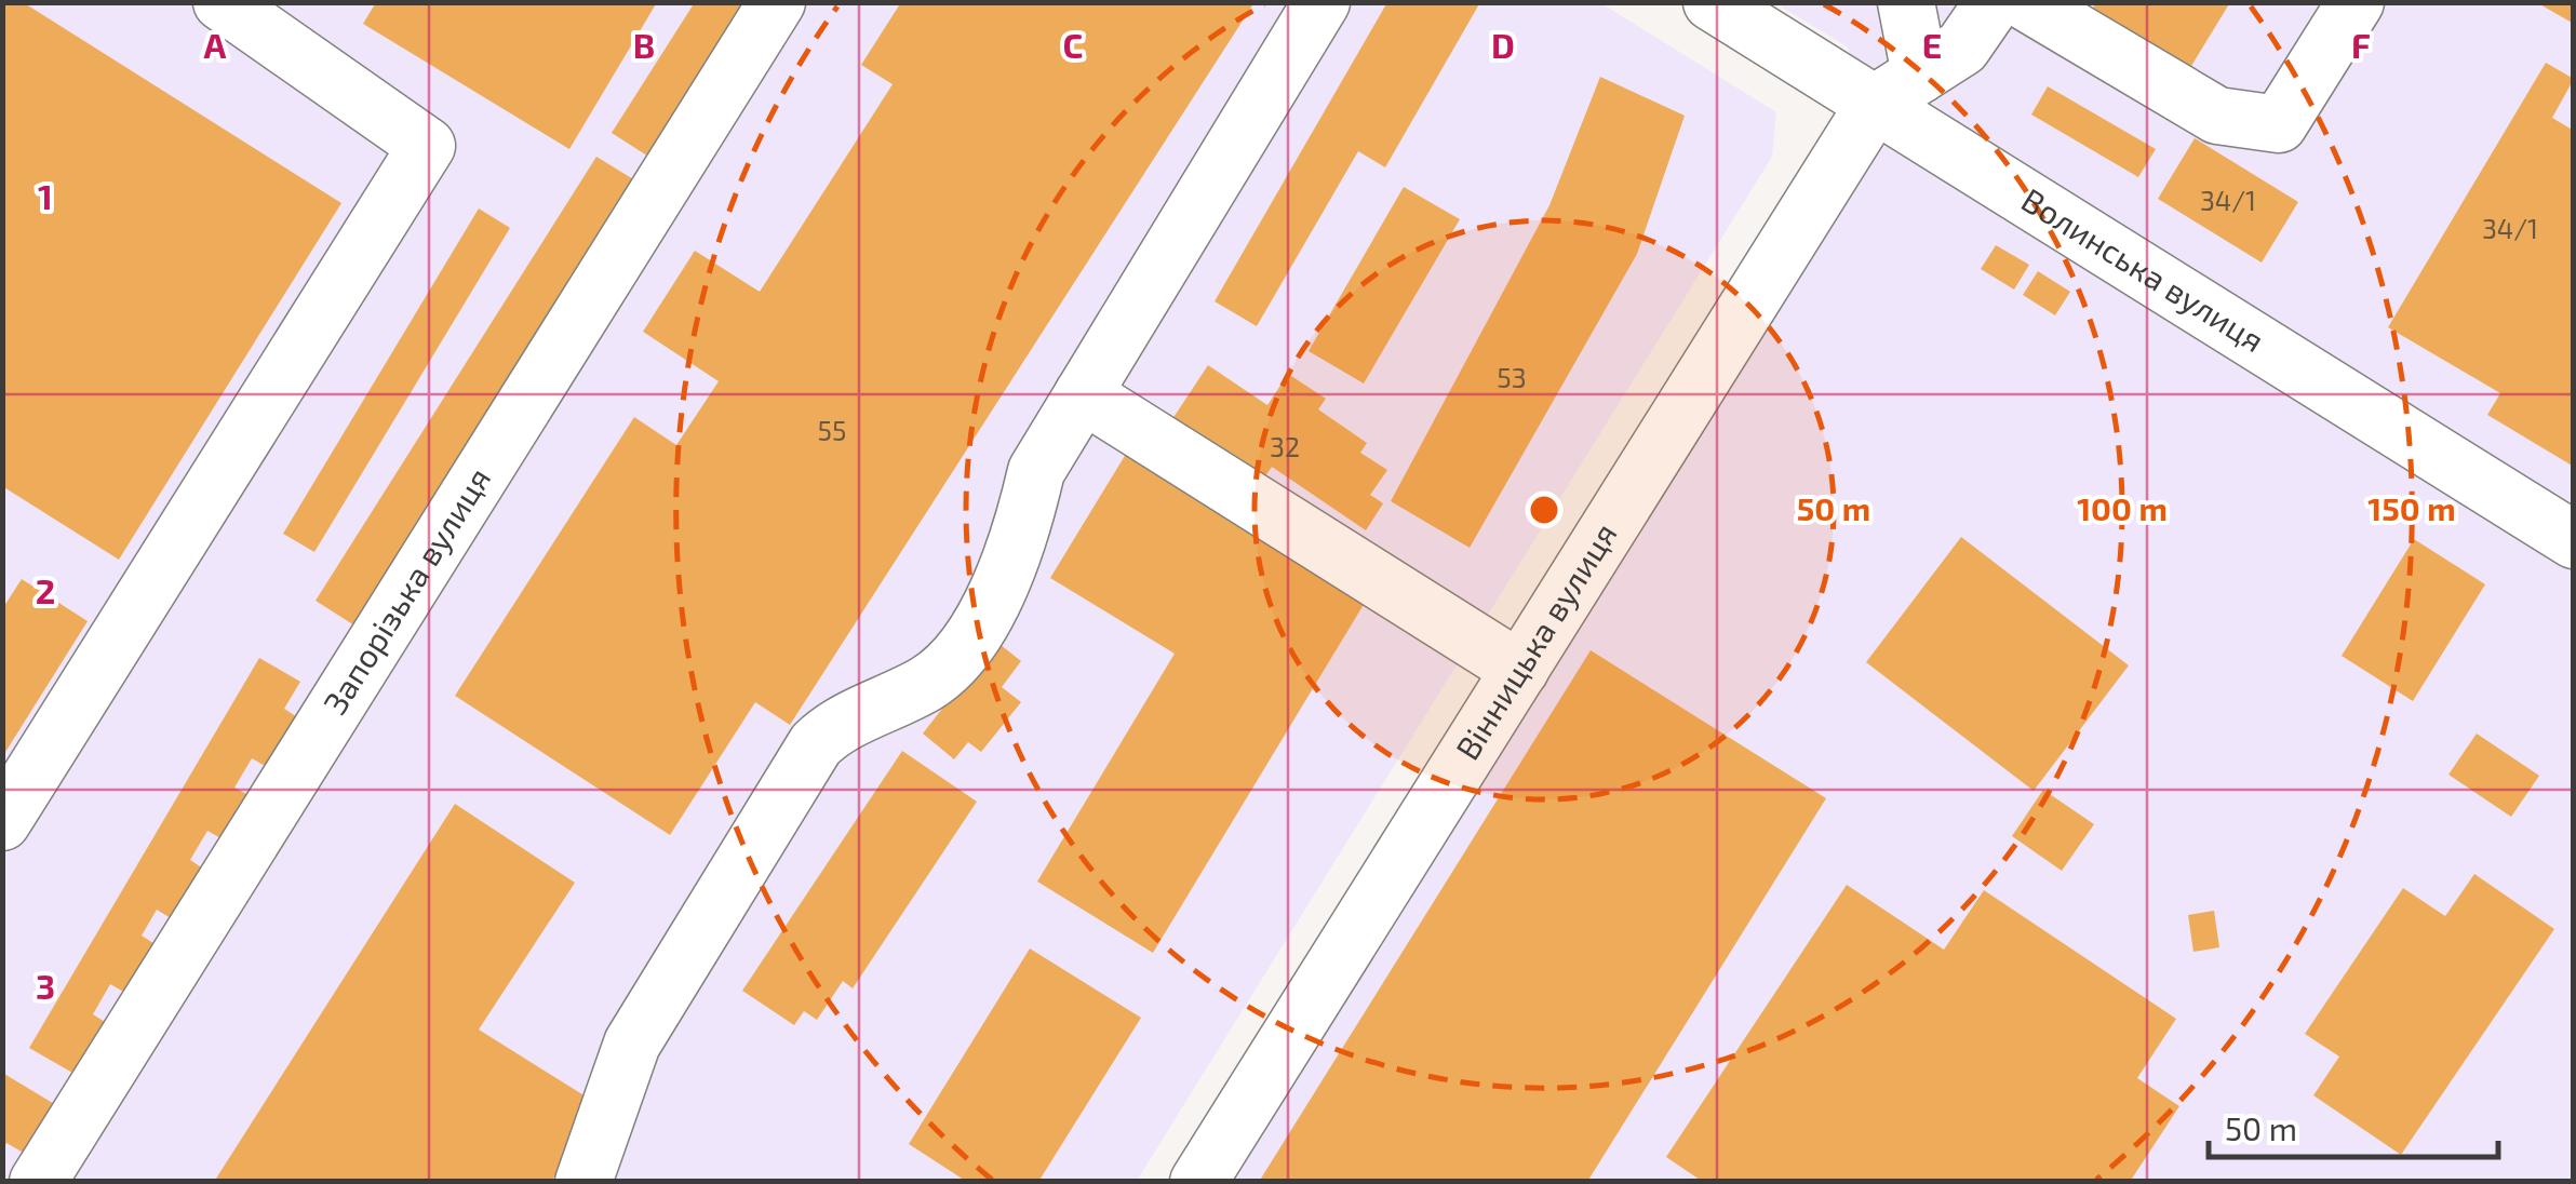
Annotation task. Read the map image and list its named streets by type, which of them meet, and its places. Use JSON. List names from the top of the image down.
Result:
{
  "streets": {
    "street": ["Волинська вулиця", "Запорізька вулиця", "Вінницька вулиця"]
  },
  "crossings": [
    ["Волинська вулиця", "Вінницька вулиця"]
  ],
  "house_numbers": [
    "34/1",
    "34/1",
    "53",
    "55",
    "32"
  ],
  "scale_bar": "50 m",
  "grid": {
    "columns": [
      "A",
      "B",
      "C",
      "D",
      "E",
      "F"
    ],
    "rows": ["1", "2", "3"]
  },
  "rings": ["50 m", "100 m", "150 m"]
}
